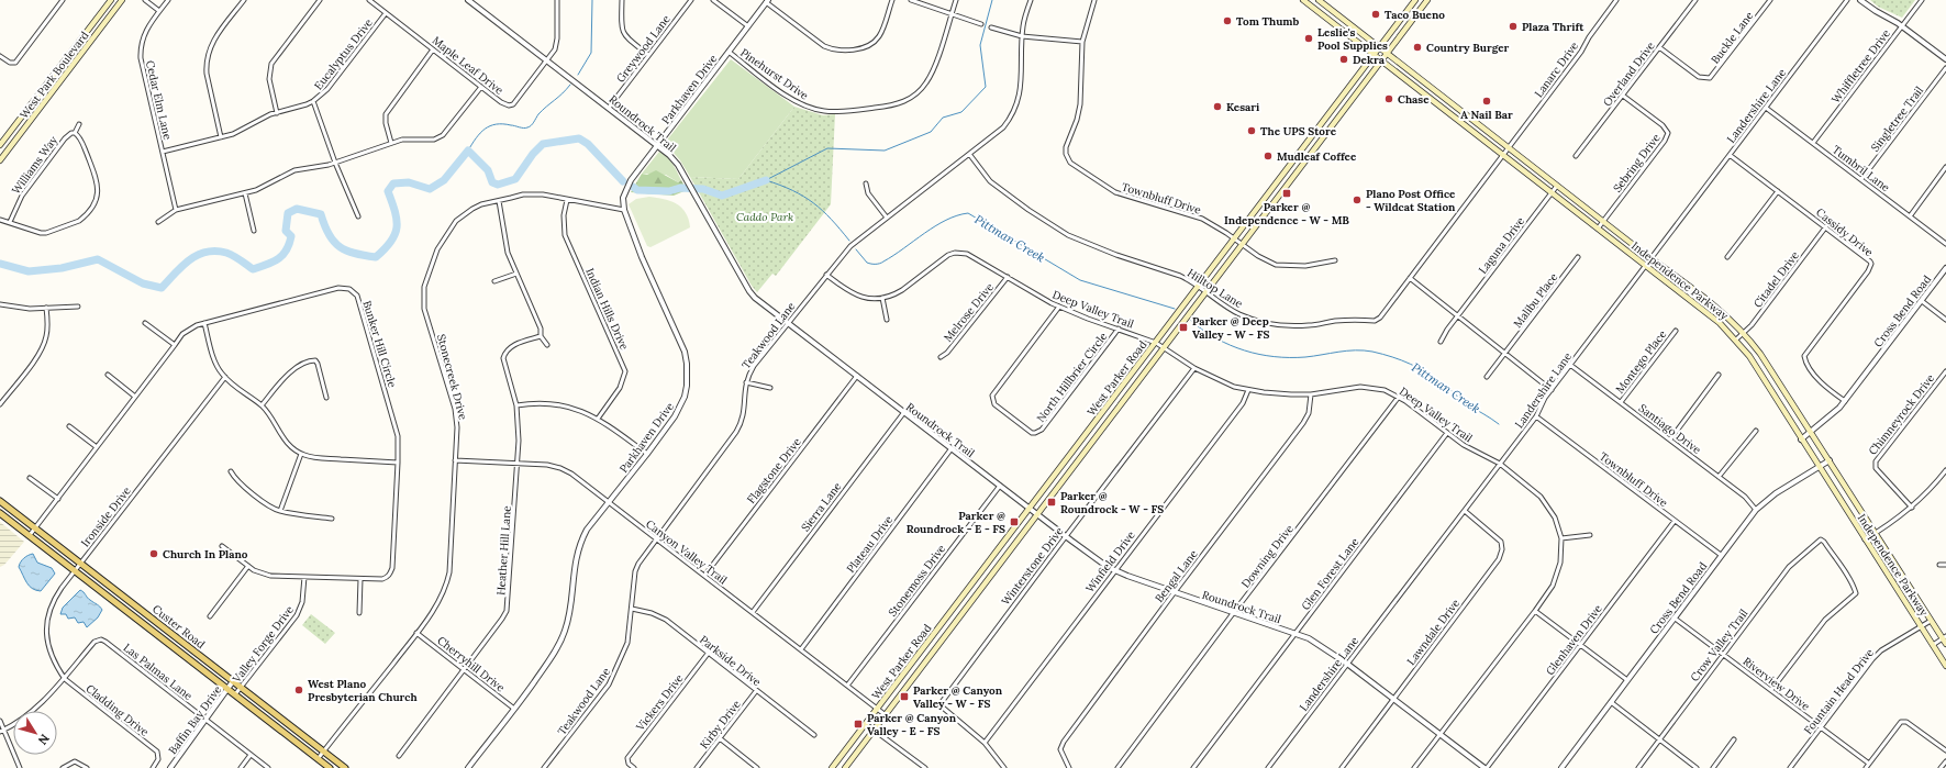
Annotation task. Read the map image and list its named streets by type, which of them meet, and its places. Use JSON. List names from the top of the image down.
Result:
{
  "streets": {
    "main road": [
      "West Park Boulevard",
      "Independence Parkway",
      "West Parker Road",
      "Custer Road"
    ],
    "street": [
      "Buckle Lane",
      "Greywood Lane",
      "Eucalyptus Drive",
      "Maple Leaf Drive",
      "Whiffletree Drive",
      "Lanarc Drive",
      "Pinehurst Drive",
      "Overland Drive",
      "Parkhaven Drive",
      "Cedar Elm Lane",
      "Landershire Lane",
      "Singletree Trail",
      "Roundrock Trail",
      "Sebring Drive",
      "Williams Way",
      "Tumbril Lane",
      "Townbluff Drive",
      "Cassidy Drive",
      "Laguna Drive",
      "Citadel Drive",
      "Hilltop Lane",
      "Malibu Place",
      "Indian Hills Drive",
      "Deep Valley Trail",
      "Cross Bend Road",
      "Melrose Drive",
      "Teakwood Lane",
      "Bunker Hill Circle",
      "Montego Place",
      "Stonecreek Drive",
      "North Hillbrier Circle",
      "Chimneyrock Drive",
      "Santiago Drive",
      "Flagstone Drive",
      "Sierra Lane",
      "Ironside Drive",
      "Plateau Drive",
      "Heather Hill Lane",
      "Canyon Valley Trail",
      "Downing Drive",
      "Winfield Drive",
      "Winterstone Drive",
      "Glen Forest Lane",
      "Bengal Lane",
      "Stonemoss Drive",
      "Lawndale Drive",
      "Glenhaven Drive",
      "Valley Forge Drive",
      "Crow Valley Trail",
      "Parkside Drive",
      "Cherryhill Drive",
      "Las Palmas Lane",
      "Riverview Drive",
      "Fountain Head Drive",
      "Vickers Drive",
      "Cladding Drive",
      "Baffin Bay Drive",
      "Kirby Drive"
    ]
  },
  "crossings": [
    ["Buckle Lane", "Overland Drive"],
    ["Greywood Lane", "Roundrock Trail"],
    ["Eucalyptus Drive", "Maple Leaf Drive"],
    ["Eucalyptus Drive", "Cedar Elm Lane"],
    ["Maple Leaf Drive", "Roundrock Trail"],
    ["Whiffletree Drive", "Tumbril Lane"],
    ["Lanarc Drive", "Independence Parkway"],
    ["Lanarc Drive", "Hilltop Lane"],
    ["Pinehurst Drive", "Parkhaven Drive"],
    ["Overland Drive", "Sebring Drive"],
    ["Parkhaven Drive", "Roundrock Trail"],
    ["Parkhaven Drive", "Stonecreek Drive"],
    ["Parkhaven Drive", "Canyon Valley Trail"],
    ["Parkhaven Drive", "Cherryhill Drive"],
    ["Landershire Lane", "Roundrock Trail"],
    ["Landershire Lane", "Tumbril Lane"],
    ["Landershire Lane", "Townbluff Drive"],
    ["Landershire Lane", "Cassidy Drive"],
    ["Landershire Lane", "Independence Parkway"],
    ["Landershire Lane", "Deep Valley Trail"],
    ["Landershire Lane", "Santiago Drive"],
    ["Landershire Lane", "Lawndale Drive"],
    ["Singletree Trail", "Tumbril Lane"],
    ["Roundrock Trail", "Deep Valley Trail"],
    ["Roundrock Trail", "Teakwood Lane"],
    ["Roundrock Trail", "West Parker Road"],
    ["Roundrock Trail", "Flagstone Drive"],
    ["Roundrock Trail", "Sierra Lane"],
    ["Roundrock Trail", "Plateau Drive"],
    ["Roundrock Trail", "Downing Drive"],
    ["Roundrock Trail", "Winfield Drive"],
    ["Roundrock Trail", "Winterstone Drive"],
    ["Roundrock Trail", "Glen Forest Lane"],
    ["Roundrock Trail", "Bengal Lane"],
    ["Roundrock Trail", "Stonemoss Drive"],
    ["Roundrock Trail", "Lawndale Drive"],
    ["Roundrock Trail", "Glenhaven Drive"],
    ["Sebring Drive", "Independence Parkway"],
    ["Townbluff Drive", "Cross Bend Road"],
    ["Townbluff Drive", "West Parker Road"],
    ["Townbluff Drive", "Glenhaven Drive"],
    ["Cassidy Drive", "Citadel Drive"],
    ["Cassidy Drive", "Cross Bend Road"],
    ["Laguna Drive", "Independence Parkway"],
    ["Citadel Drive", "Independence Parkway"],
    ["Independence Parkway", "Hilltop Lane"],
    ["Independence Parkway", "Cross Bend Road"],
    ["Independence Parkway", "West Parker Road"],
    ["Independence Parkway", "Fountain Head Drive"],
    ["Hilltop Lane", "Teakwood Lane"],
    ["Hilltop Lane", "West Parker Road"],
    ["Indian Hills Drive", "Stonecreek Drive"],
    ["Deep Valley Trail", "Melrose Drive"],
    ["Deep Valley Trail", "Teakwood Lane"],
    ["Deep Valley Trail", "North Hillbrier Circle"],
    ["Deep Valley Trail", "West Parker Road"],
    ["Deep Valley Trail", "Downing Drive"],
    ["Deep Valley Trail", "Winfield Drive"],
    ["Deep Valley Trail", "Winterstone Drive"],
    ["Deep Valley Trail", "Glen Forest Lane"],
    ["Deep Valley Trail", "Bengal Lane"],
    ["Cross Bend Road", "Santiago Drive"],
    ["Cross Bend Road", "Riverview Drive"],
    ["Teakwood Lane", "Canyon Valley Trail"],
    ["Teakwood Lane", "Parkside Drive"],
    ["Bunker Hill Circle", "Custer Road"],
    ["Bunker Hill Circle", "Valley Forge Drive"],
    ["Montego Place", "Santiago Drive"],
    ["Stonecreek Drive", "Canyon Valley Trail"],
    ["Stonecreek Drive", "Custer Road"],
    ["Stonecreek Drive", "Cherryhill Drive"],
    ["West Parker Road", "Canyon Valley Trail"],
    ["Flagstone Drive", "Canyon Valley Trail"],
    ["Sierra Lane", "Canyon Valley Trail"],
    ["Ironside Drive", "Custer Road"],
    ["Ironside Drive", "Las Palmas Lane"],
    ["Ironside Drive", "Cladding Drive"],
    ["Plateau Drive", "Canyon Valley Trail"],
    ["Heather Hill Lane", "Canyon Valley Trail"],
    ["Heather Hill Lane", "Cherryhill Drive"],
    ["Canyon Valley Trail", "Stonemoss Drive"],
    ["Winfield Drive", "Winterstone Drive"],
    ["Custer Road", "Valley Forge Drive"],
    ["Custer Road", "Baffin Bay Drive"],
    ["Crow Valley Trail", "Riverview Drive"],
    ["Parkside Drive", "Vickers Drive"],
    ["Parkside Drive", "Kirby Drive"],
    ["Las Palmas Lane", "Cladding Drive"],
    ["Las Palmas Lane", "Baffin Bay Drive"],
    ["Riverview Drive", "Fountain Head Drive"]
  ],
  "water": ["Pittman Creek"],
  "parks": ["Caddo Park"],
  "places": {
    "other": [
      "Taco Bueno",
      "Tom Thumb",
      "Plaza Thrift",
      "Leslie's Pool Supplies",
      "Country Burger",
      "Dekra",
      "Chase",
      "A Nail Bar",
      "Kesari",
      "The UPS Store",
      "Mudleaf Coffee",
      "Plano Post Office - Wildcat Station",
      "Church In Plano",
      "West Plano Presbyterian Church"
    ],
    "transit": [
      "Parker @ Independence - W - MB",
      "Parker @ Deep Valley - W - FS",
      "Parker @ Roundrock - W - FS",
      "Parker @ Roundrock - E - FS",
      "Parker @ Canyon Valley - W - FS",
      "Parker @ Canyon Valley - E - FS"
    ]
  },
  "north": "bottom right"
}
